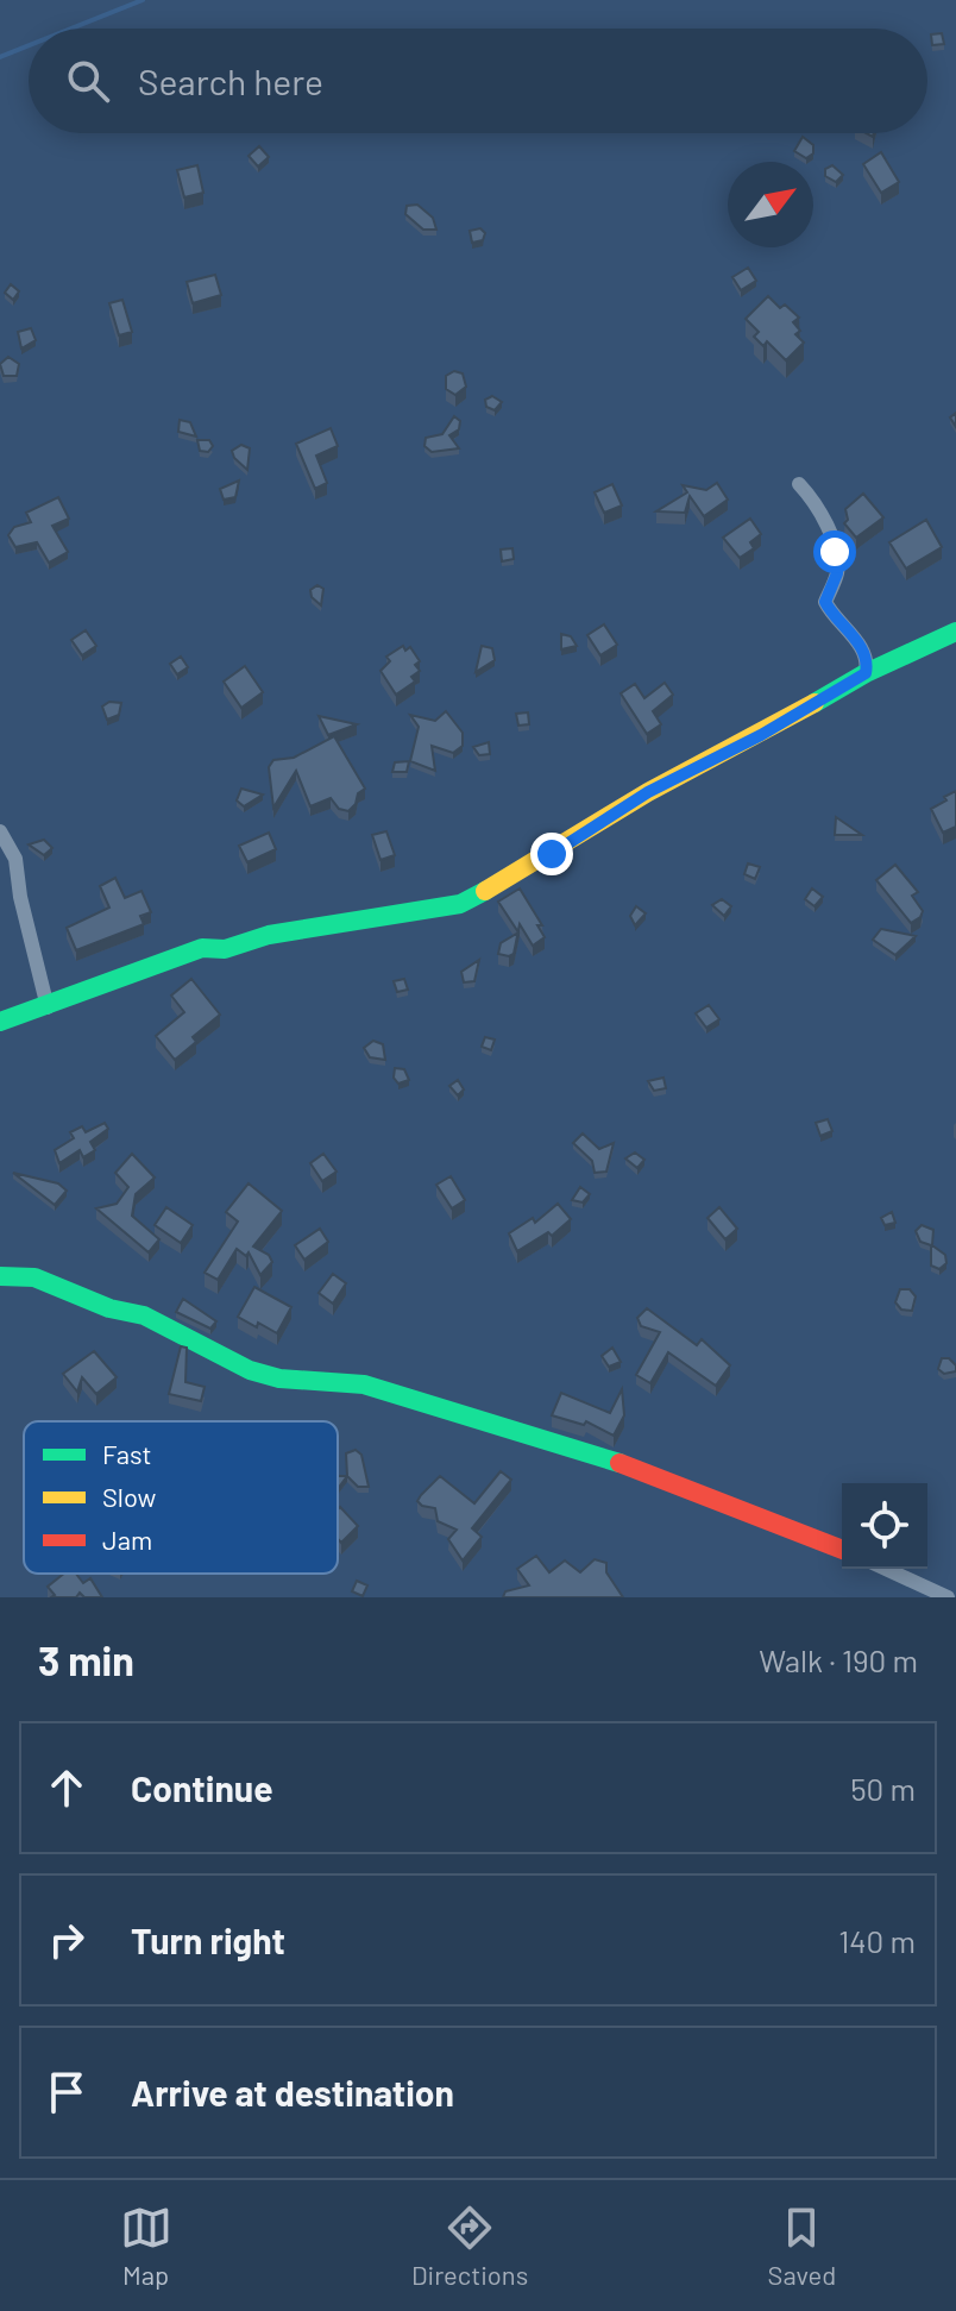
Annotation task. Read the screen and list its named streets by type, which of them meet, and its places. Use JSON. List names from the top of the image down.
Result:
{
  "legend": ["Fast", "Slow", "Jam"],
  "north": "top right",
  "page": {
    "search": "Search here",
    "heading": ["3 min", "Walk · 190 m"],
    "list": [
      ["Continue", "50 m"],
      ["Turn right", "140 m"],
      "Arrive at destination"
    ],
    "nav": ["Map", "Directions", "Saved"]
  }
}
